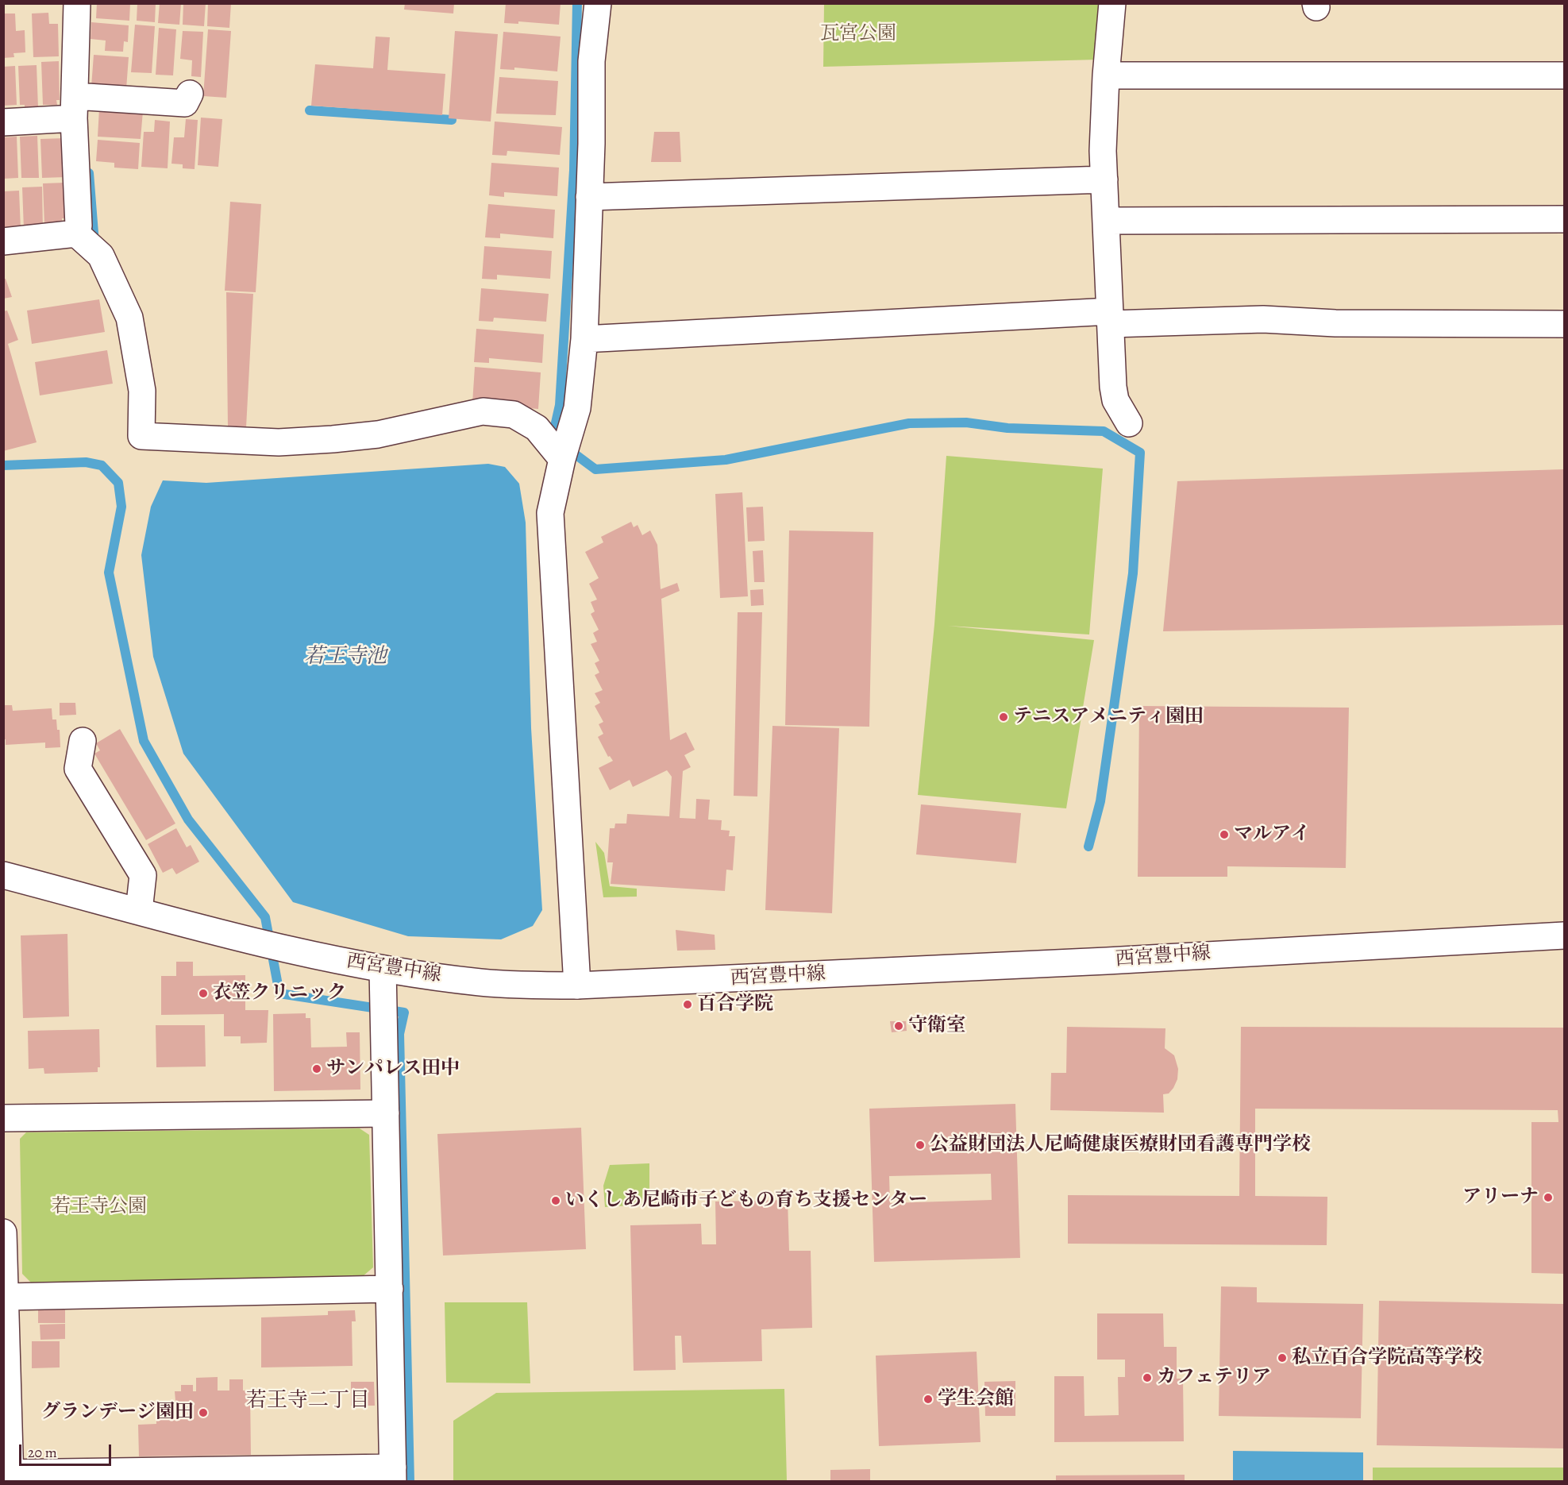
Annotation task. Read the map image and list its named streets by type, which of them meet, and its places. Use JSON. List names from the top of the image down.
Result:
{
  "streets": {
    "street": ["西宮豊中線"]
  },
  "districts": ["若王寺二丁目"],
  "water": ["若王寺池"],
  "parks": ["瓦宮公園", "若王寺公園"],
  "places": [
    "テニスアメニティ園田",
    "マルアイ",
    "衣笠クリニック",
    "百合学院",
    "守衛室",
    "サンパレス田中",
    "公益財団法人尼崎健康医療財団看護専門学校",
    "アリーナ",
    "いくしあ尼崎市子どもの育ち支援センター",
    "私立百合学院高等学校",
    "カフェテリア",
    "学生会館",
    "グランデージ園田"
  ],
  "scale_bar": "20 m"
}
